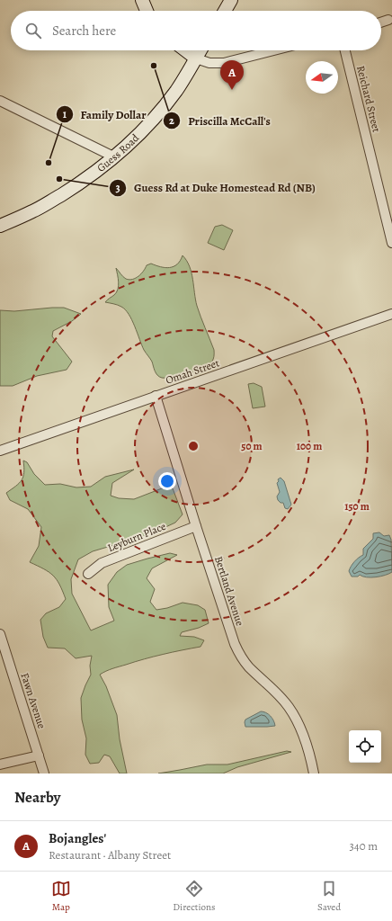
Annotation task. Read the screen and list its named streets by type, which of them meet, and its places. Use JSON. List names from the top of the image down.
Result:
{
  "streets": {
    "main road": ["Guess Road"],
    "street": [
      "Reichard Street",
      "Omah Street",
      "Leyburn Place",
      "Bertland Avenue",
      "Fawn Avenue"
    ]
  },
  "crossings": [
    ["Omah Street", "Bertland Avenue"],
    ["Leyburn Place", "Bertland Avenue"]
  ],
  "places": ["Priscilla McCall's", "Family Dollar", "Guess Rd at Duke Homestead Rd (NB)"],
  "north": "left",
  "page": {
    "search": "Search here",
    "pins": "A",
    "heading": "Nearby",
    "list": [
      {
        "mark": "A",
        "name": "Bojangles'",
        "note": "Restaurant · Albany Street",
        "value": "340 m"
      }
    ],
    "nav": ["Map", "Directions", "Saved"]
  },
  "rings": ["50 m", "100 m", "150 m"]
}
